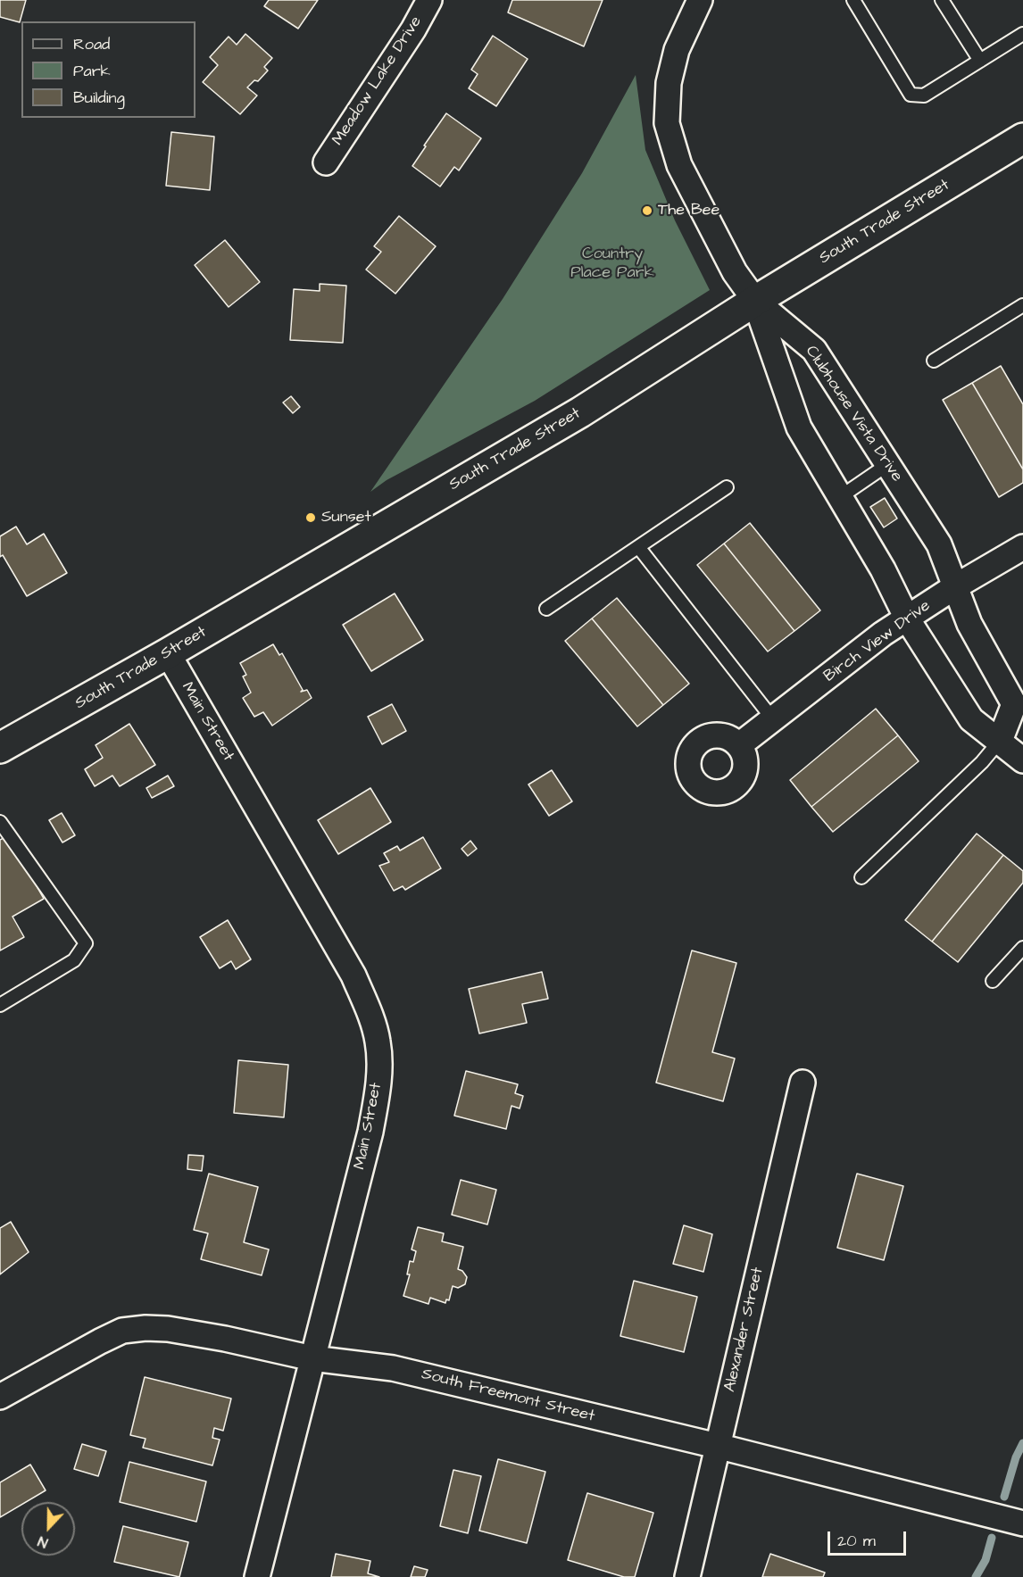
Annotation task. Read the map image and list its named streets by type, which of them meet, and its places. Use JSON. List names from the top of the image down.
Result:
{
  "streets": {
    "main road": ["South Trade Street"],
    "street": [
      "Meadow Lake Drive",
      "Clubhouse Vista Drive",
      "Birch View Drive",
      "Main Street",
      "Alexander Street",
      "South Freemont Street"
    ]
  },
  "crossings": [
    ["South Trade Street", "Clubhouse Vista Drive"],
    ["South Trade Street", "Main Street"],
    ["Clubhouse Vista Drive", "Birch View Drive"],
    ["Main Street", "South Freemont Street"],
    ["Alexander Street", "South Freemont Street"]
  ],
  "parks": ["Country Place Park"],
  "places": ["The Bee", "Sunset"],
  "legend": ["Road", "Park", "Building"],
  "scale_bar": "20 m",
  "north": "bottom"
}
